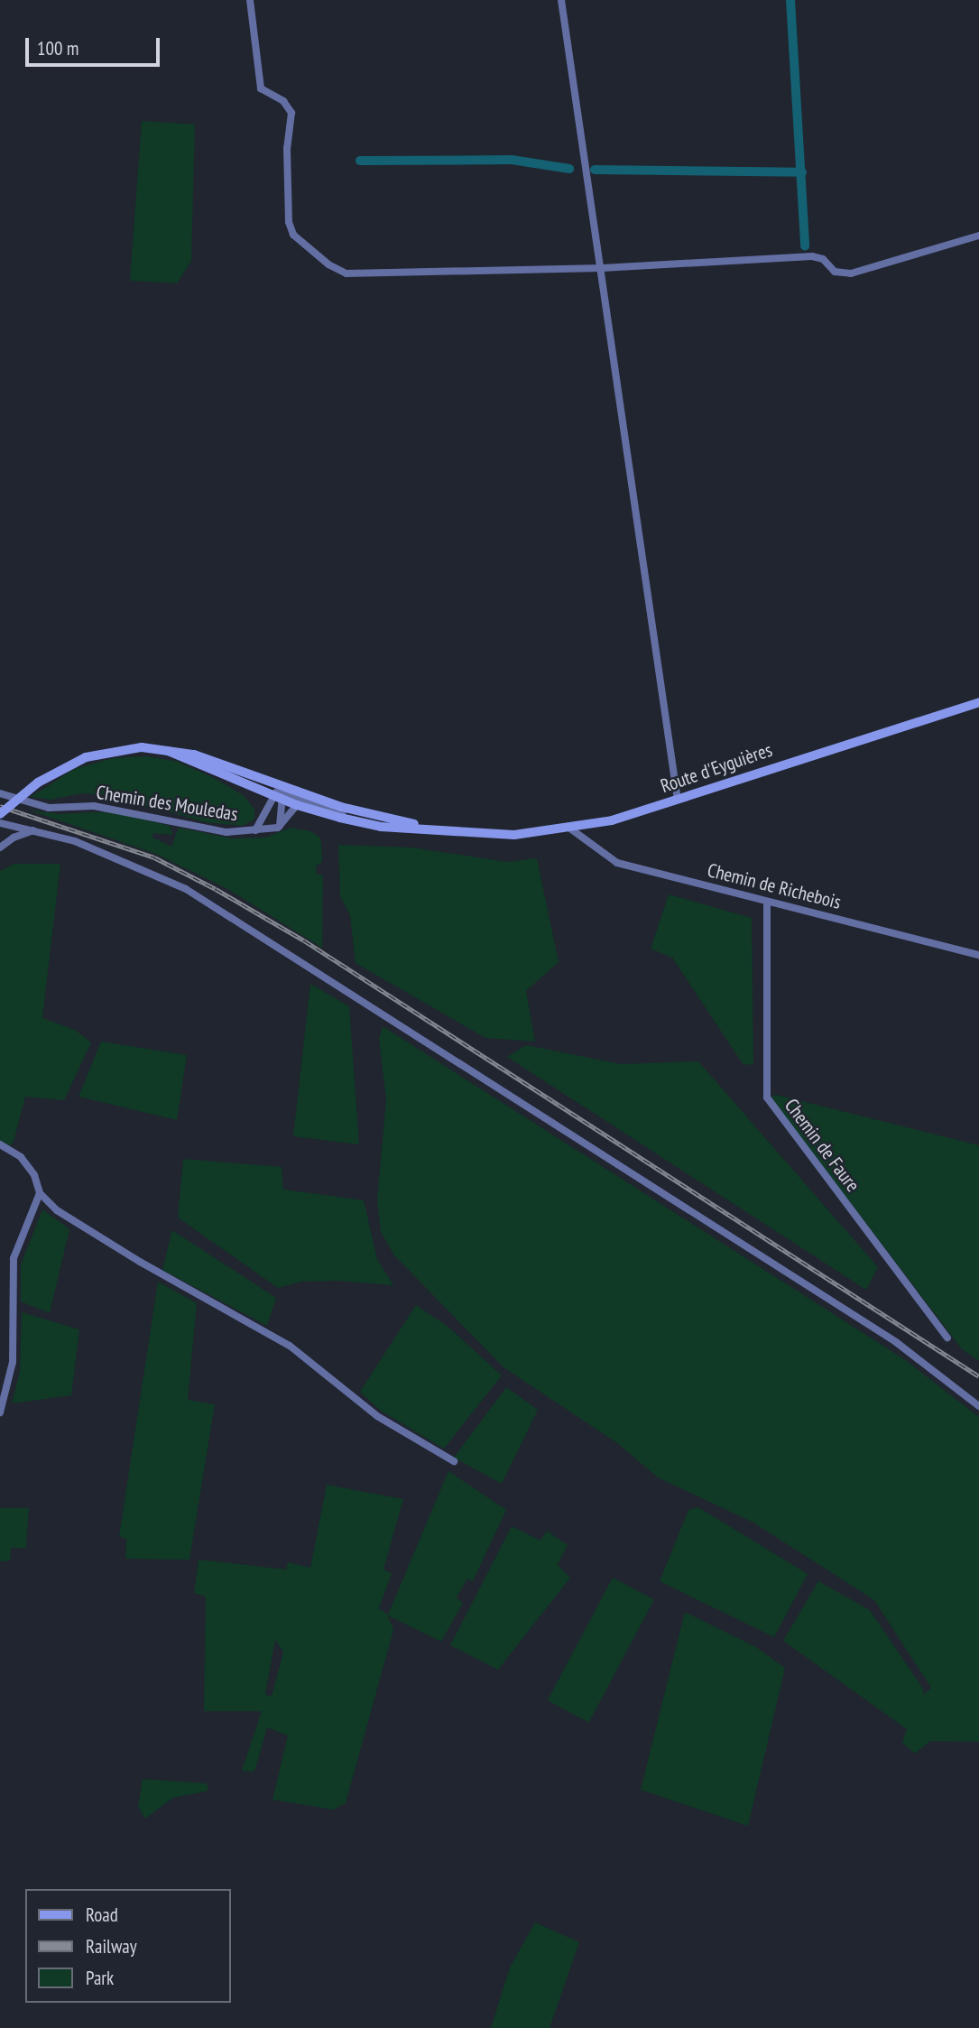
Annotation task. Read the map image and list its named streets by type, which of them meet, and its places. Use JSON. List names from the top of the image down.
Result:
{
  "streets": {
    "main road": ["Route d'Eyguières"],
    "street": ["Chemin des Mouledas", "Chemin de Richebois", "Chemin de Faure"]
  },
  "crossings": [
    ["Route d'Eyguières", "Chemin de Richebois"],
    ["Chemin de Richebois", "Chemin de Faure"]
  ],
  "legend": ["Road", "Railway", "Park"],
  "scale_bar": "100 m"
}
